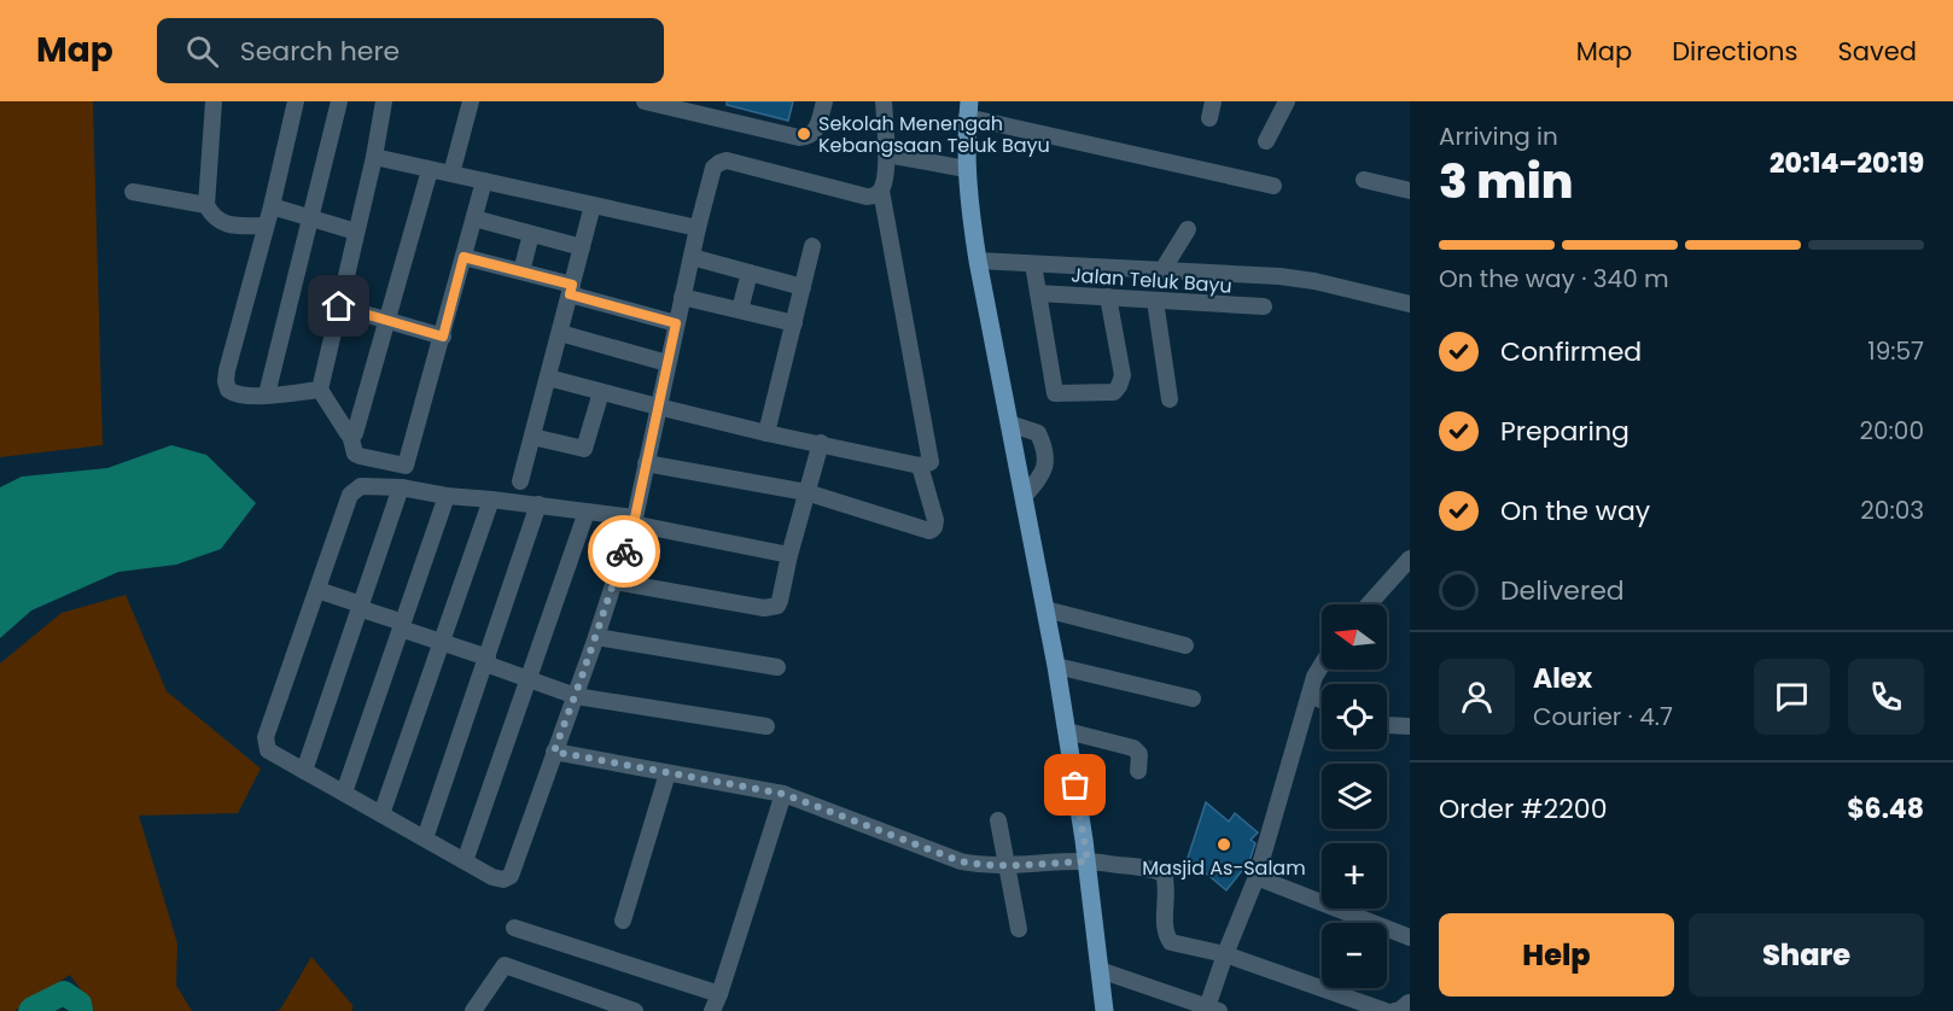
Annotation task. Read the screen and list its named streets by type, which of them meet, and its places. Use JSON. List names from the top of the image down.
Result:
{
  "streets": {
    "street": ["Jalan Teluk Bayu"]
  },
  "places": ["Sekolah Menengah Kebangsaan Teluk Bayu", "Masjid As-Salam"],
  "north": "left",
  "page": {
    "header": "Map",
    "search": "Search here",
    "nav": ["Map", "Directions", "Saved"],
    "heading": ["3 min", "Arriving in", "20:14–20:19"],
    "panel": [
      "Alex",
      "Courier · 4.7",
      "Order #2200",
      "$6.48"
    ],
    "bar": "On the way · 340 m",
    "list": [
      ["Confirmed", "19:57"],
      ["Preparing", "20:00"],
      ["On the way", "20:03"],
      "Delivered"
    ],
    "map_buttons": ["+", "−"],
    "buttons": ["Help", "Share"]
  }
}
